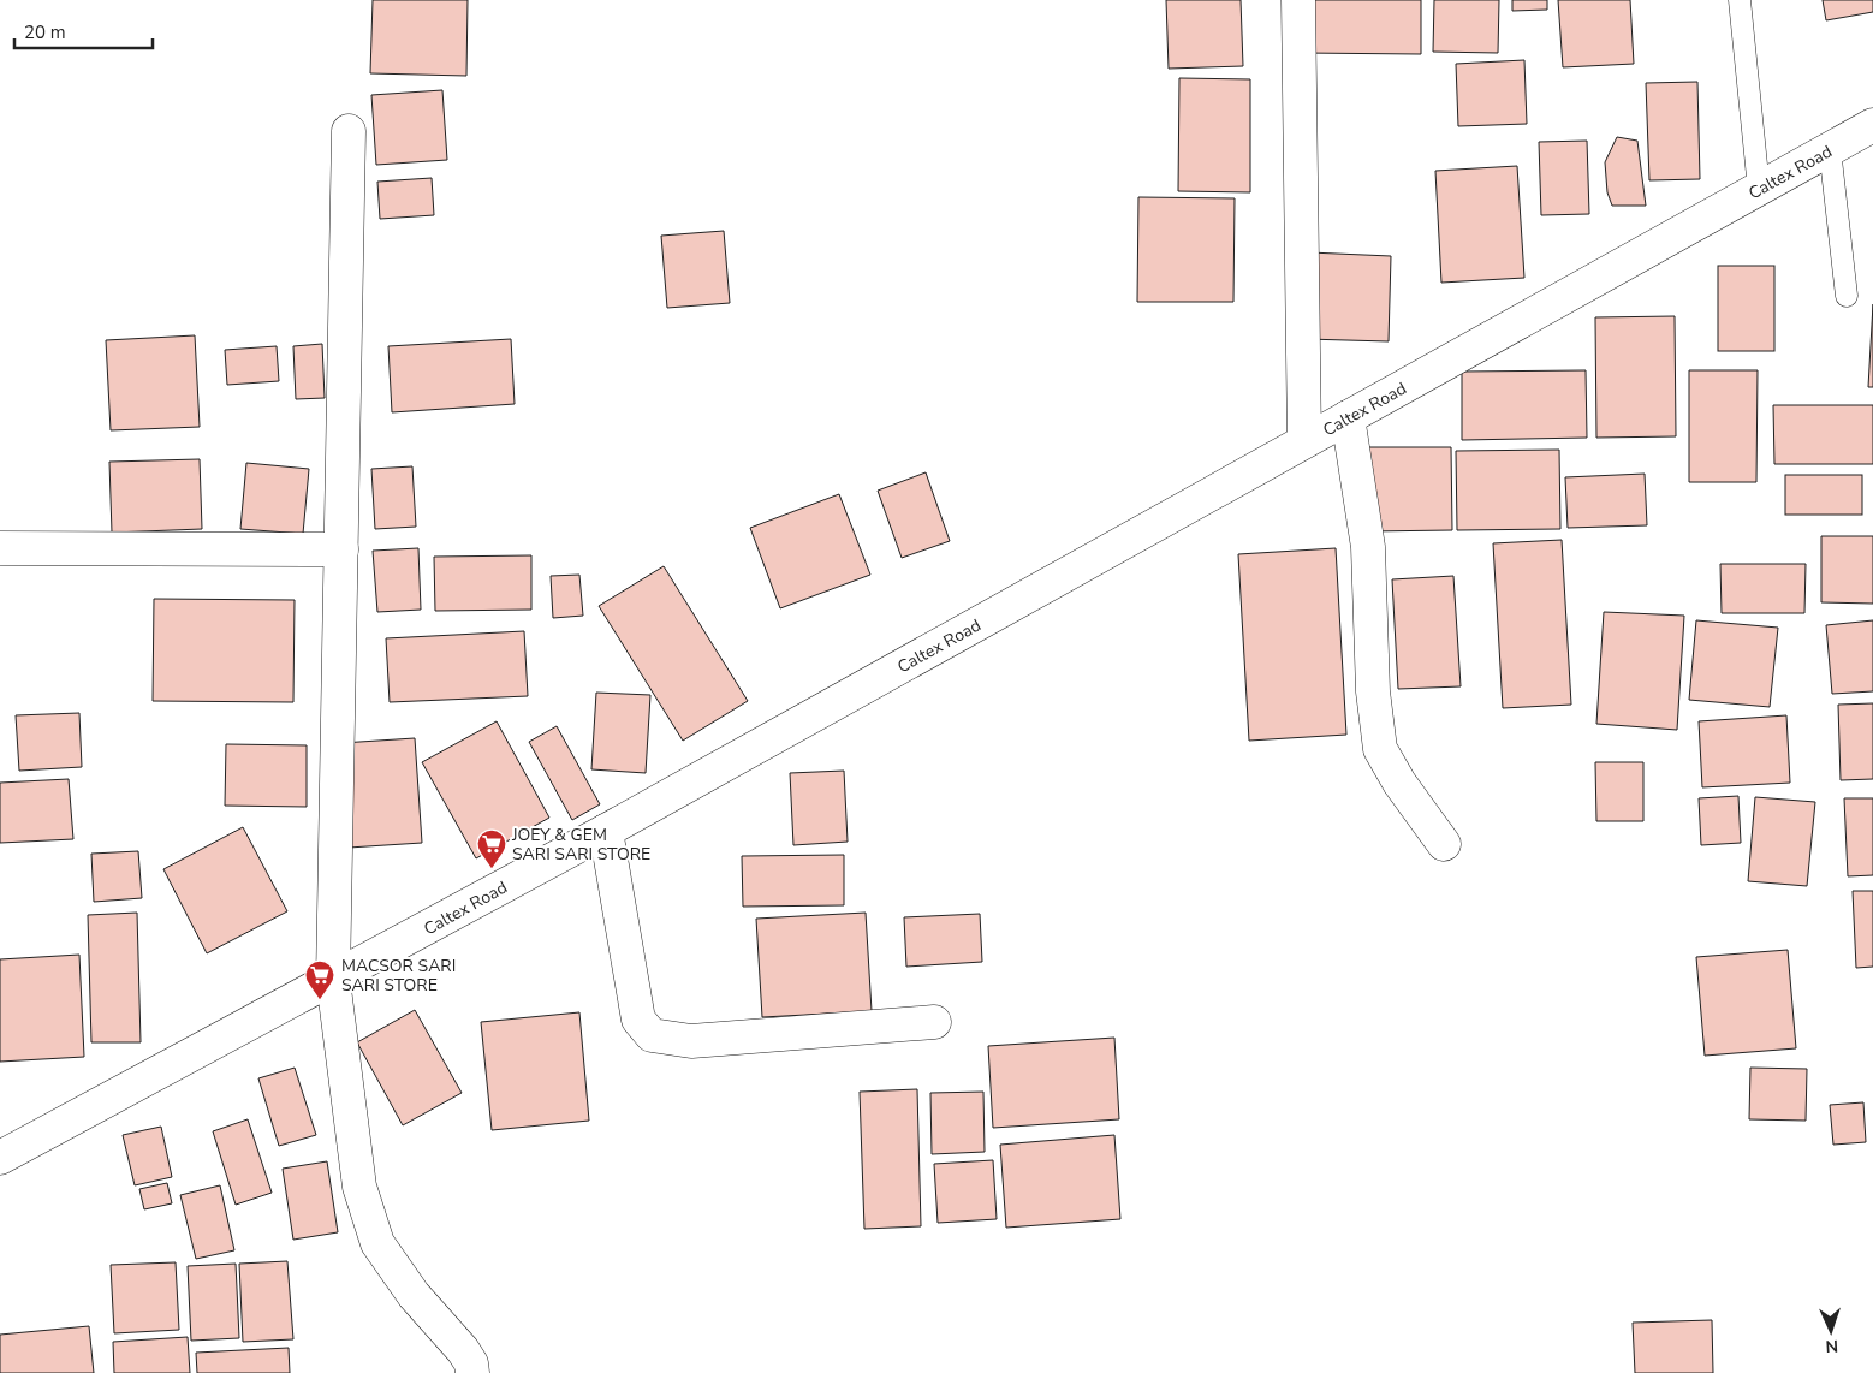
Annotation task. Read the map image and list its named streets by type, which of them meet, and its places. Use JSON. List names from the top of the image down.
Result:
{
  "streets": {
    "street": ["Caltex Road"]
  },
  "places": {
    "supermarket": ["JOEY & GEM SARI SARI STORE", "MACSOR SARI SARI STORE"]
  },
  "scale_bar": "20 m",
  "north": "bottom"
}
